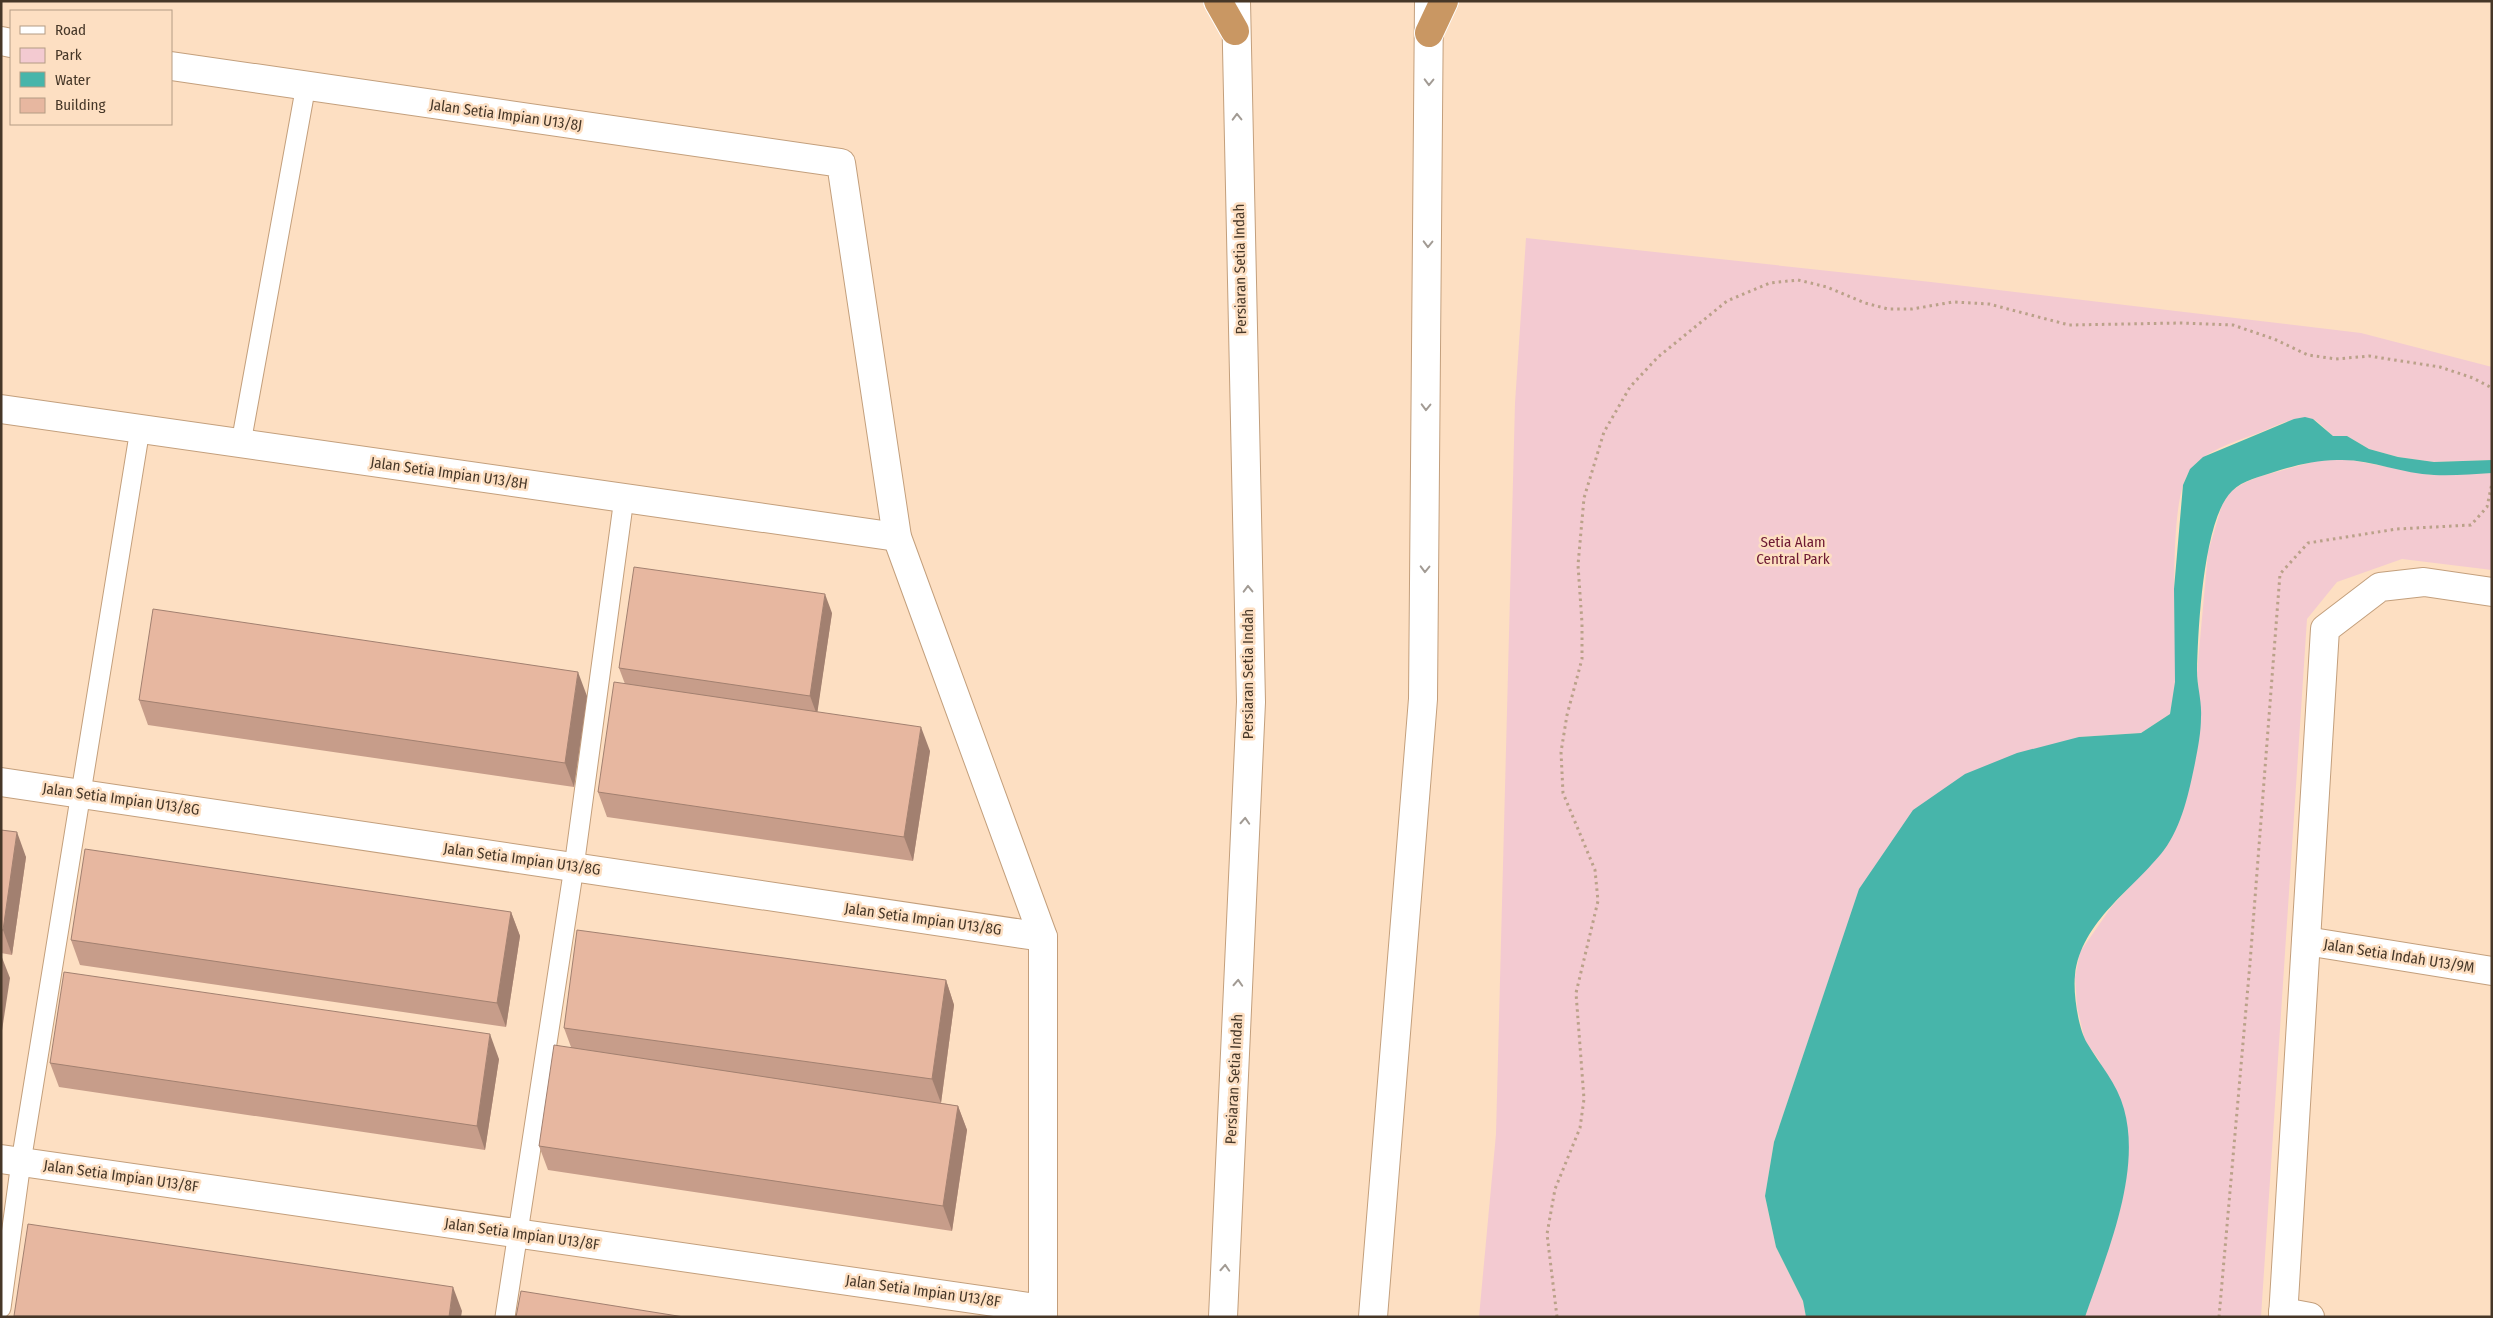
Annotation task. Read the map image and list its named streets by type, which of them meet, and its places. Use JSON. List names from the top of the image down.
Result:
{
  "streets": {
    "street": [
      "Jalan Setia Impian U13/8J",
      "Persiaran Setia Indah",
      "Jalan Setia Impian U13/8H",
      "Jalan Setia Impian U13/8G",
      "Jalan Setia Indah U13/9M",
      "Jalan Setia Impian U13/8F"
    ]
  },
  "crossings": [
    ["Jalan Setia Impian U13/8J", "Jalan Setia Impian U13/8H"]
  ],
  "parks": ["Setia Alam Central Park"],
  "legend": [
    "Road",
    "Park",
    "Water",
    "Building"
  ]
}
